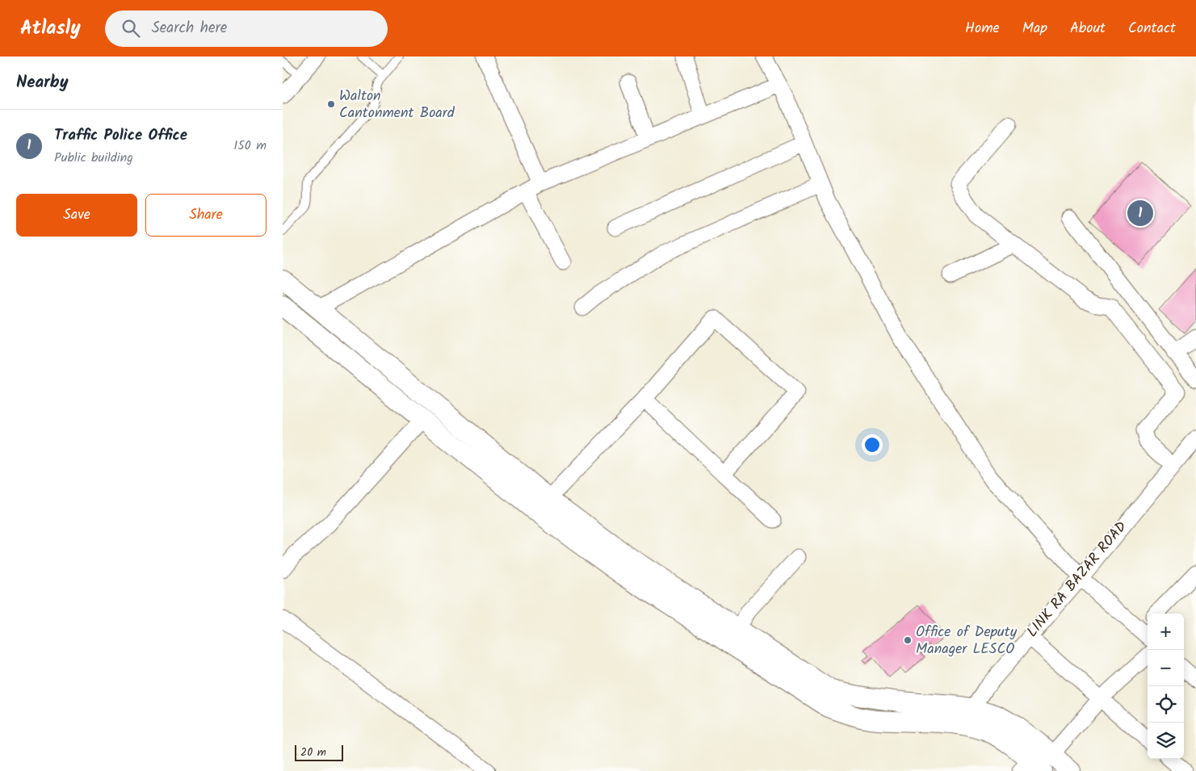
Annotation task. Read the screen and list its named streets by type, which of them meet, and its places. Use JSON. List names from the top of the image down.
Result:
{
  "streets": {
    "street": ["LINK RA BAZAR ROAD"]
  },
  "places": ["Walton Cantonment Board", "Office of Deputy Manager LESCO"],
  "scale_bar": "20 m",
  "page": {
    "header": "Atlasly",
    "search": "Search here",
    "nav": [
      "Home",
      "Map",
      "About",
      "Contact"
    ],
    "heading": "Nearby",
    "list": [
      {
        "mark": "1",
        "name": "Traffic Police Office",
        "note": "Public building",
        "value": "150 m"
      }
    ],
    "buttons": ["Save", "Share"],
    "pins": "1",
    "map_buttons": ["+", "−"],
    "scale": "20 m"
  }
}
